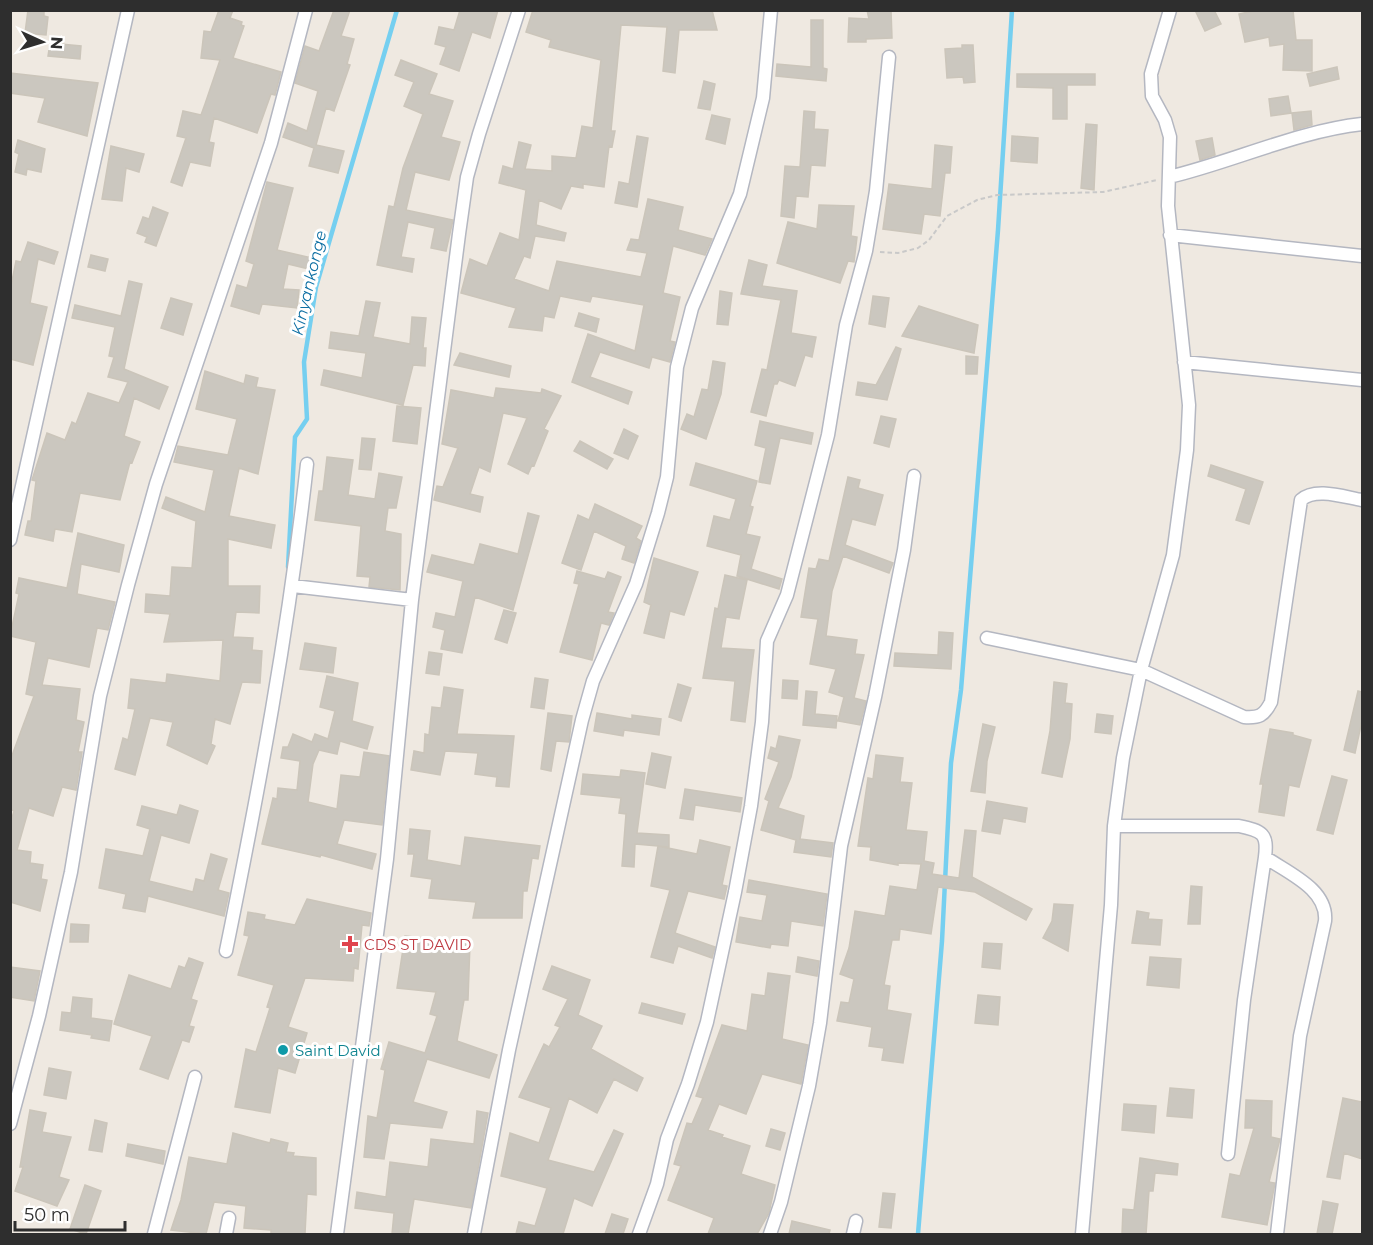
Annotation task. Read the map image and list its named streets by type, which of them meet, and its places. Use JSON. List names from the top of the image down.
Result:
{
  "water": ["Kinyankonge"],
  "places": {
    "health": ["CDS ST DAVID"],
    "other": ["Saint David"]
  },
  "scale_bar": "50 m",
  "north": "right"
}
